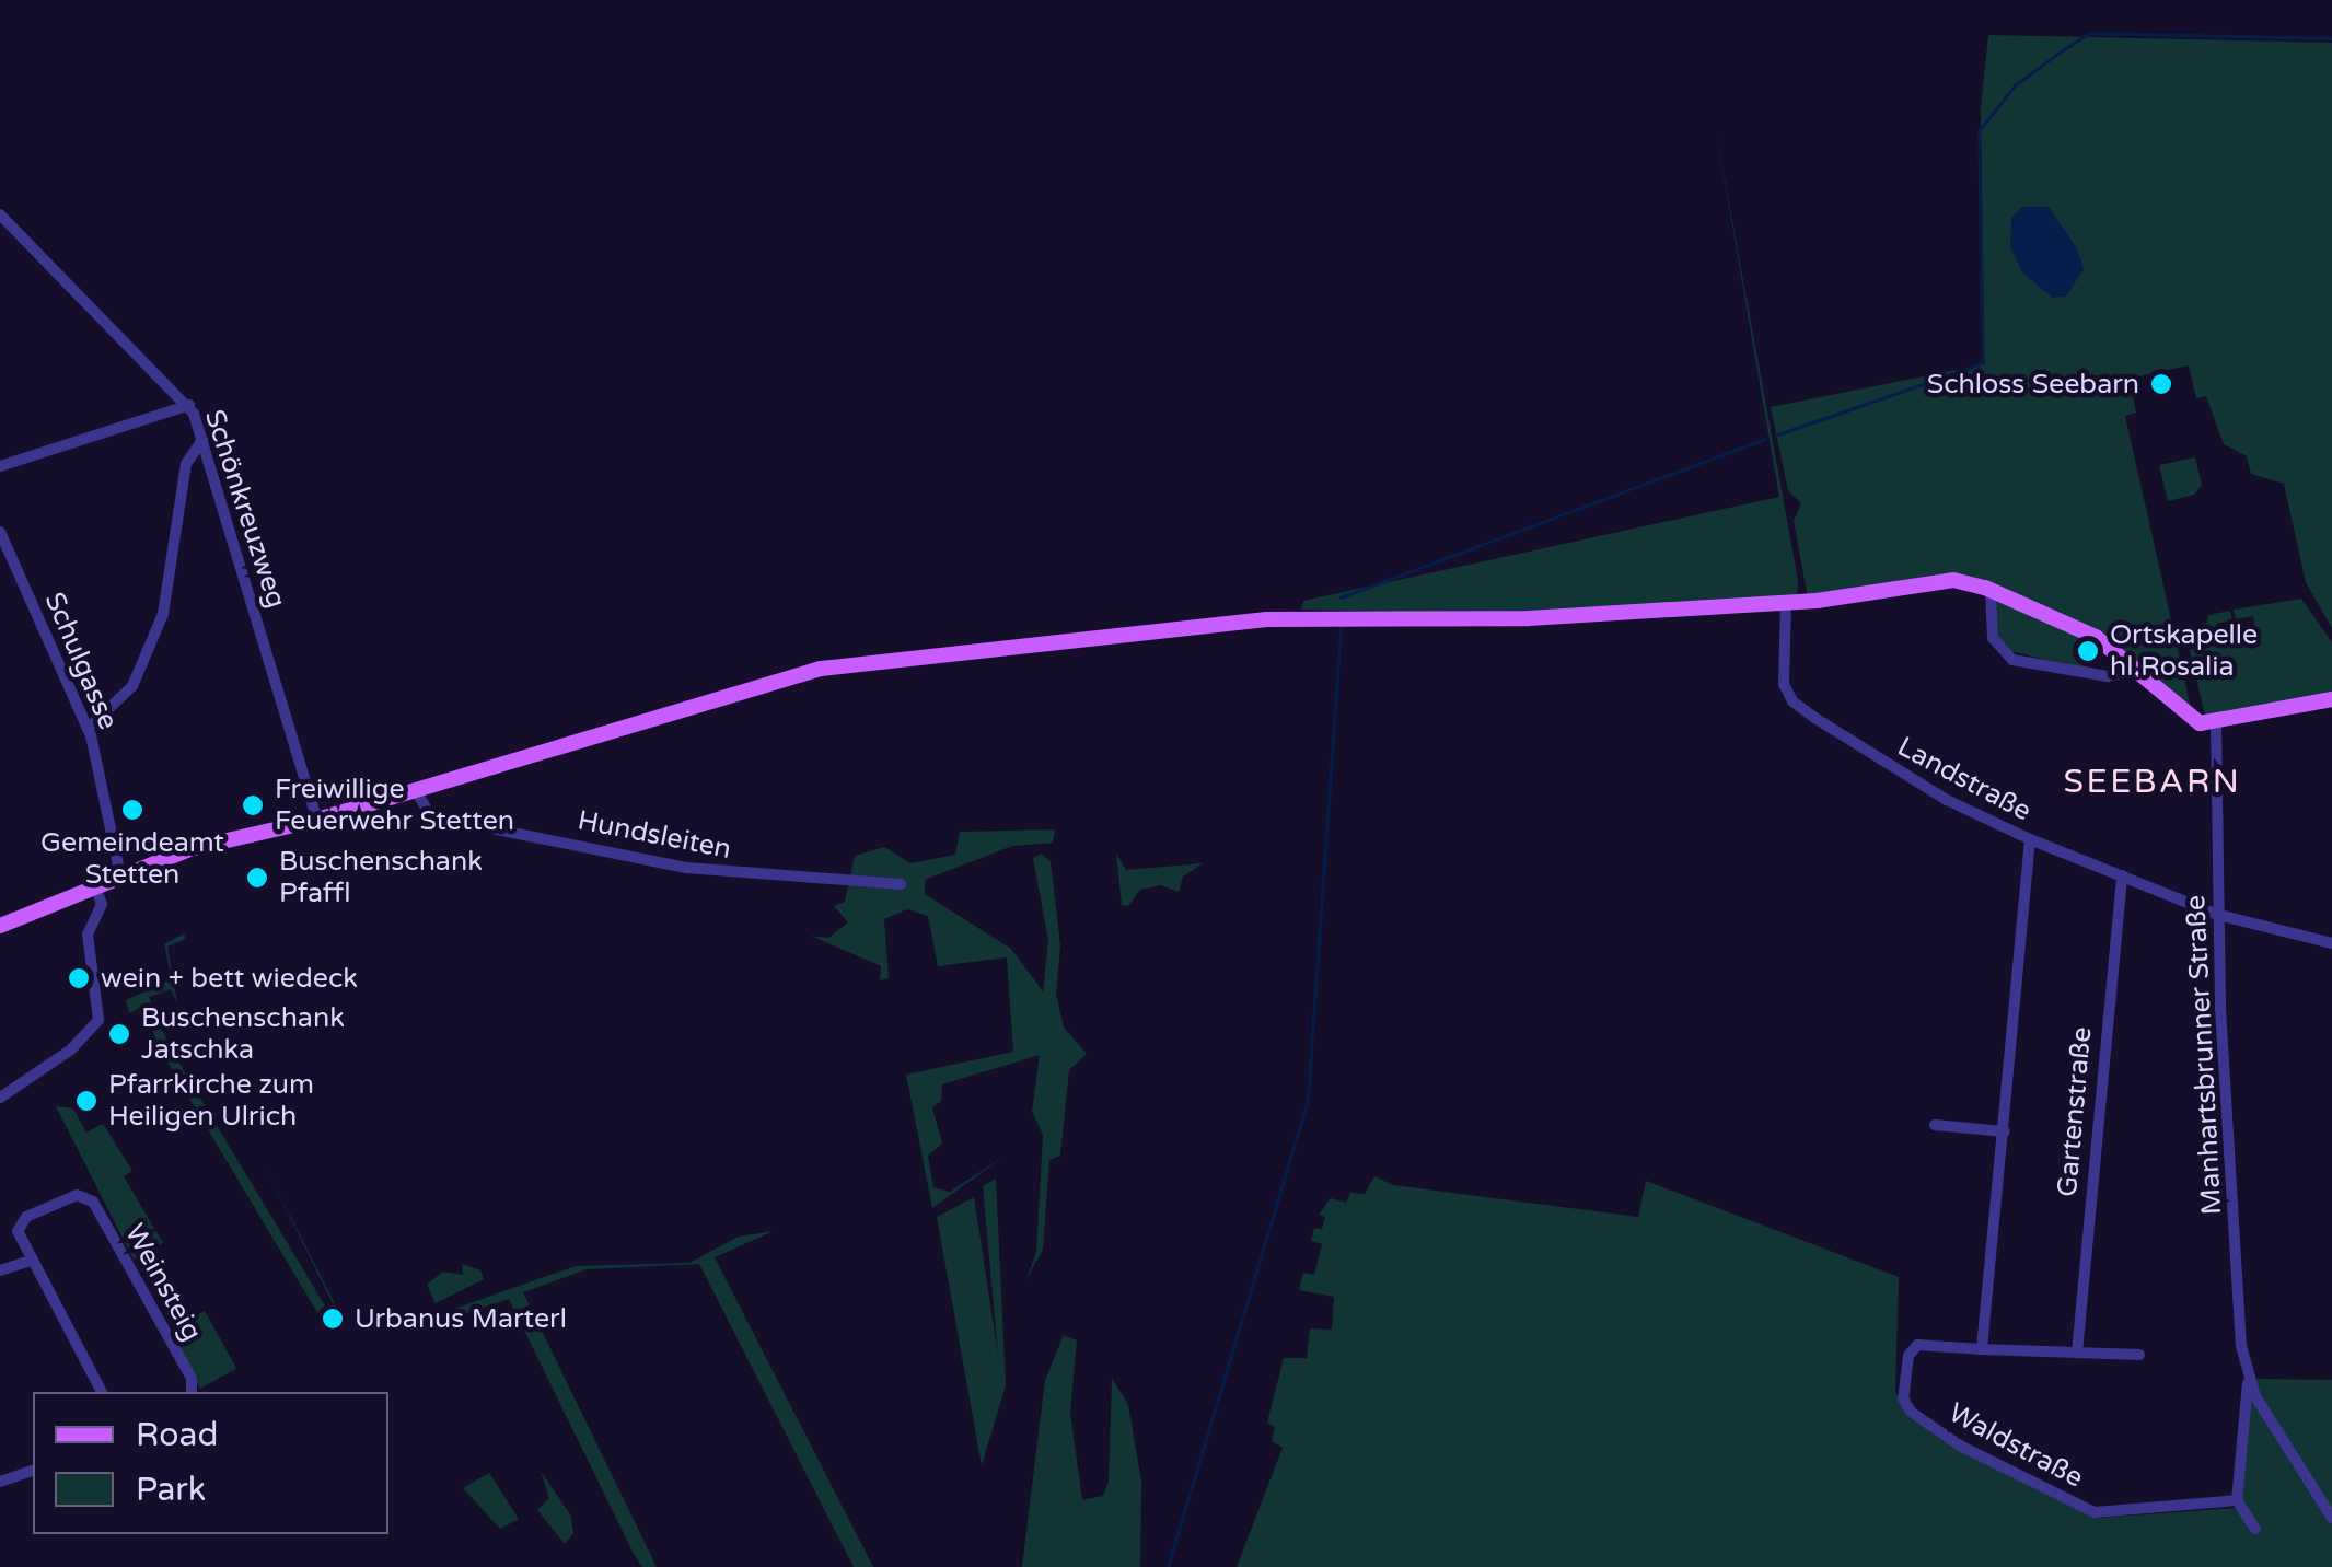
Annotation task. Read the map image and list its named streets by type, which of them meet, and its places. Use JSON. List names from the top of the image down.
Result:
{
  "streets": {
    "street": [
      "Schönkreuzweg",
      "Schulgasse",
      "Landstraße",
      "Hundsleiten",
      "Manhartsbrunner Straße",
      "Gartenstraße",
      "Weinsteig",
      "Waldstraße"
    ]
  },
  "crossings": [
    ["Landstraße", "Manhartsbrunner Straße"],
    ["Landstraße", "Gartenstraße"],
    ["Manhartsbrunner Straße", "Waldstraße"],
    ["Gartenstraße", "Waldstraße"]
  ],
  "districts": ["SEEBARN"],
  "places": [
    "Schloss Seebarn",
    "Ortskapelle hl.Rosalia",
    "Freiwillige Feuerwehr Stetten",
    "Gemeindeamt Stetten",
    "Buschenschank Pfaffl",
    "wein + bett wiedeck",
    "Buschenschank Jatschka",
    "Pfarrkirche zum Heiligen Ulrich",
    "Urbanus Marterl"
  ],
  "legend": ["Road", "Park"]
}
